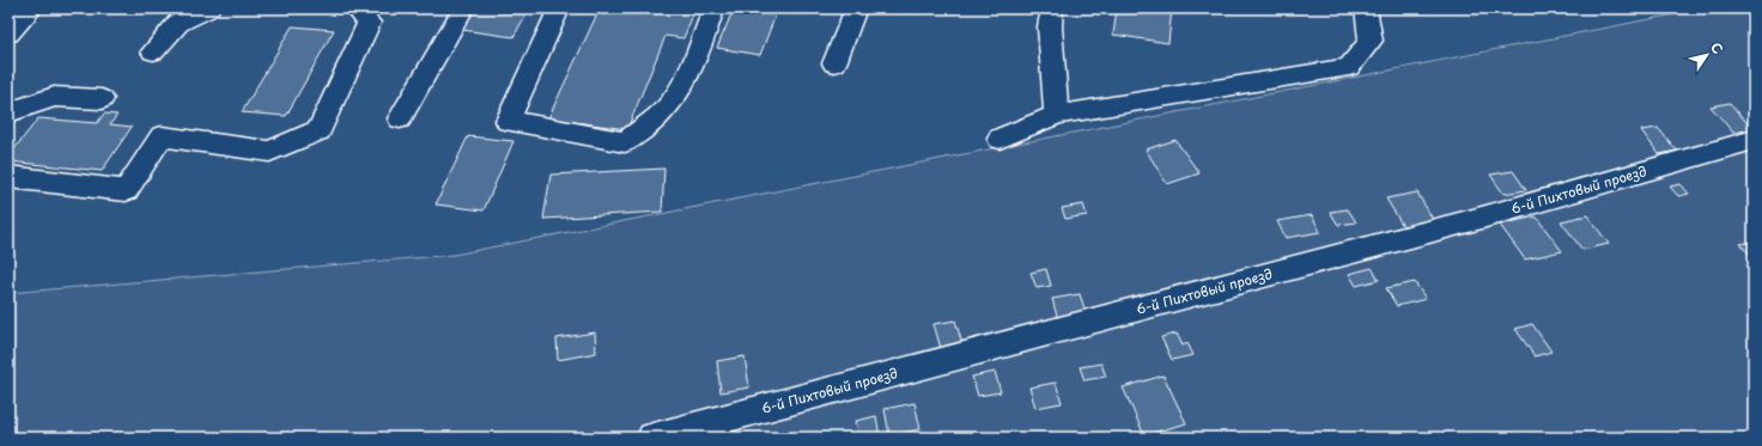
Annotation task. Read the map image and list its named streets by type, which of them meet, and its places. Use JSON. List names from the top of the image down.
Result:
{
  "streets": {
    "lane": ["6-й Пихтовый проезд"]
  },
  "north": "top right"
}
